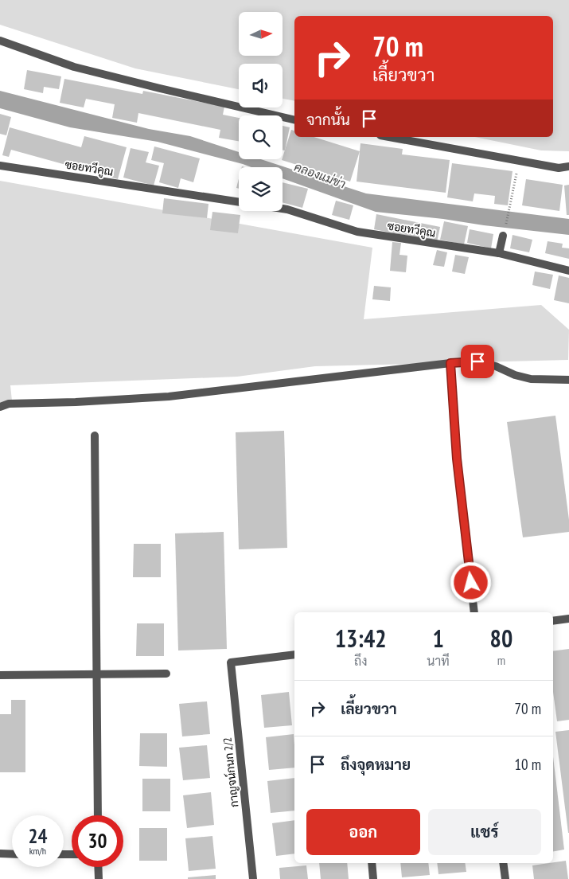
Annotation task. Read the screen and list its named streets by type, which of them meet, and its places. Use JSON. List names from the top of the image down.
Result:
{
  "streets": {
    "street": ["ซอยทวีคูณ", "กาญจน์กนก 2/2"]
  },
  "water": ["คลองแม่ข่า"],
  "north": "right",
  "page": {
    "turn": ["70 m", "เลี้ยวขวา"],
    "then": "จากนั้น",
    "eta": [
      "13:42",
      "ถึง",
      "1",
      "นาที",
      "80",
      "m"
    ],
    "list": [
      {
        "name": "เลี้ยวขวา",
        "value": "70 m"
      },
      {
        "name": "ถึงจุดหมาย",
        "value": "10 m"
      }
    ],
    "buttons": ["ออก", "แชร์"],
    "speed": "24 km/h",
    "limit": "30"
  }
}
